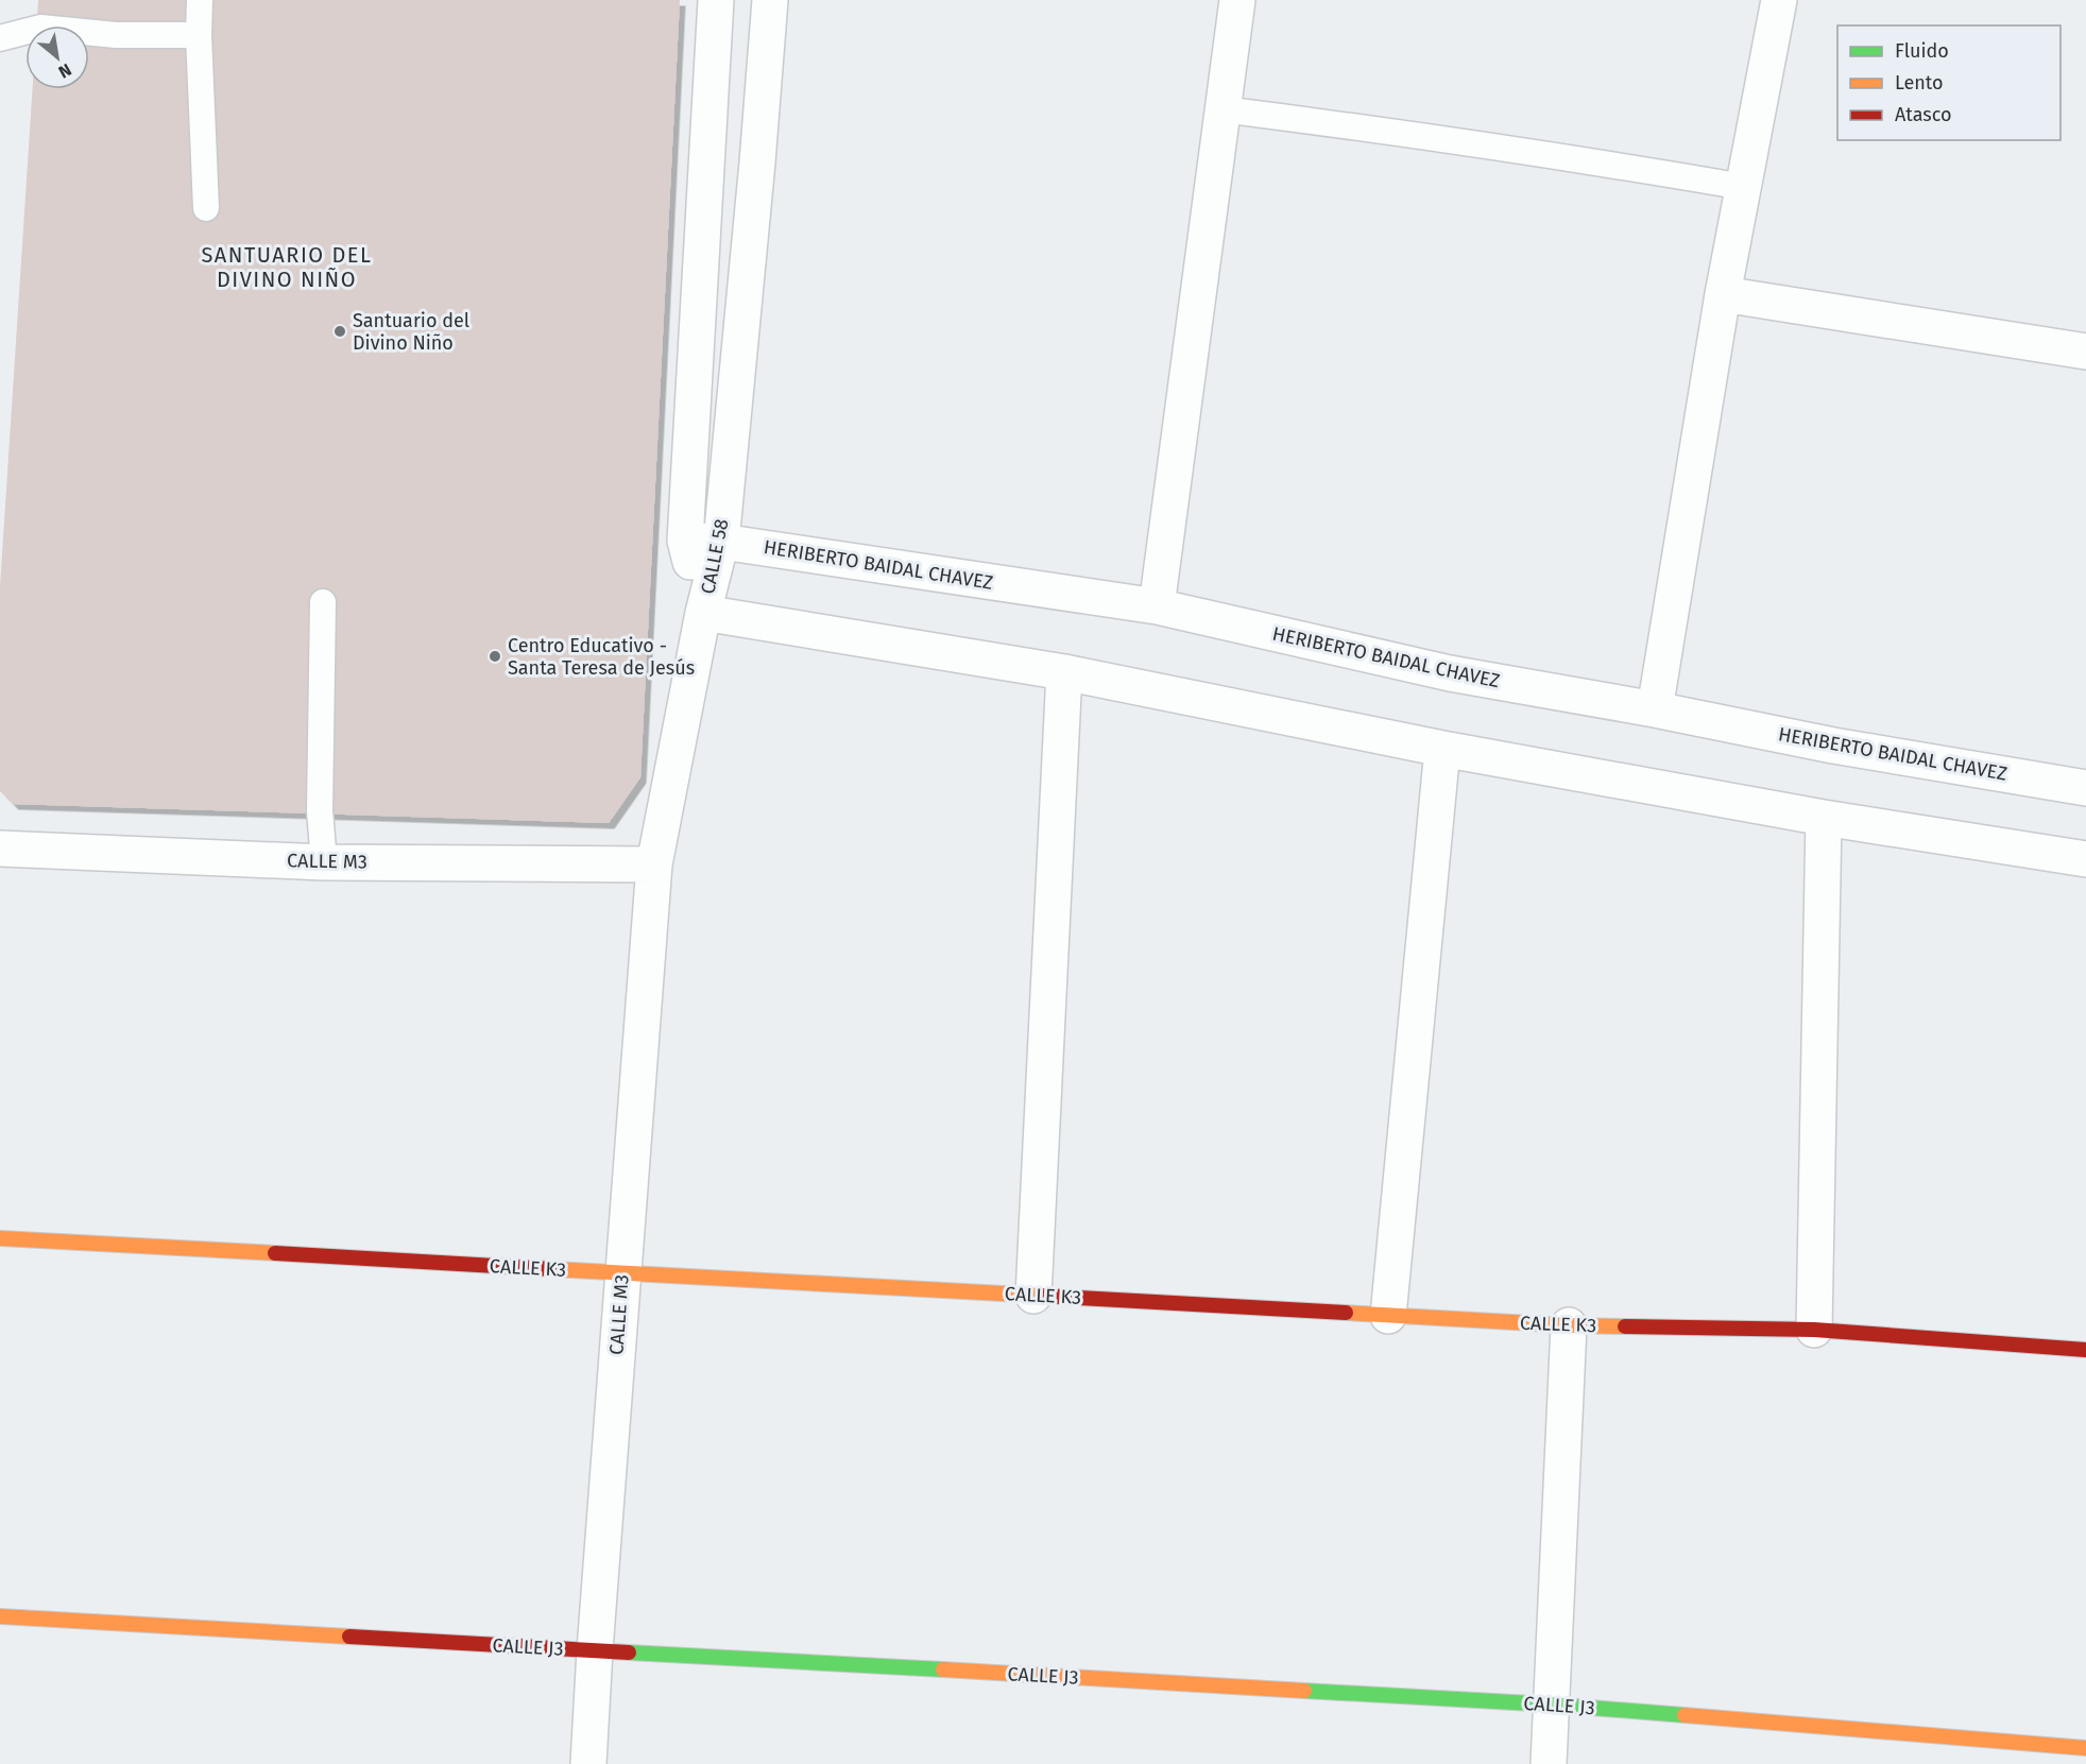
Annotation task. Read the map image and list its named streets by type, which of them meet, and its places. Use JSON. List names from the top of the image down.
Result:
{
  "streets": {
    "street": [
      "CALLE 58",
      "HERIBERTO BAIDAL CHAVEZ",
      "CALLE M3",
      "CALLE K3",
      "CALLE J3"
    ]
  },
  "crossings": [
    ["CALLE 58", "HERIBERTO BAIDAL CHAVEZ"],
    ["CALLE 58", "CALLE M3"],
    ["CALLE M3", "CALLE K3"],
    ["CALLE M3", "CALLE J3"]
  ],
  "districts": ["SANTUARIO DEL DIVINO NIÑO"],
  "places": ["Santuario del Divino Niño", "Centro Educativo - Santa Teresa de Jesús"],
  "legend": ["Fluido", "Lento", "Atasco"],
  "north": "bottom right"
}
